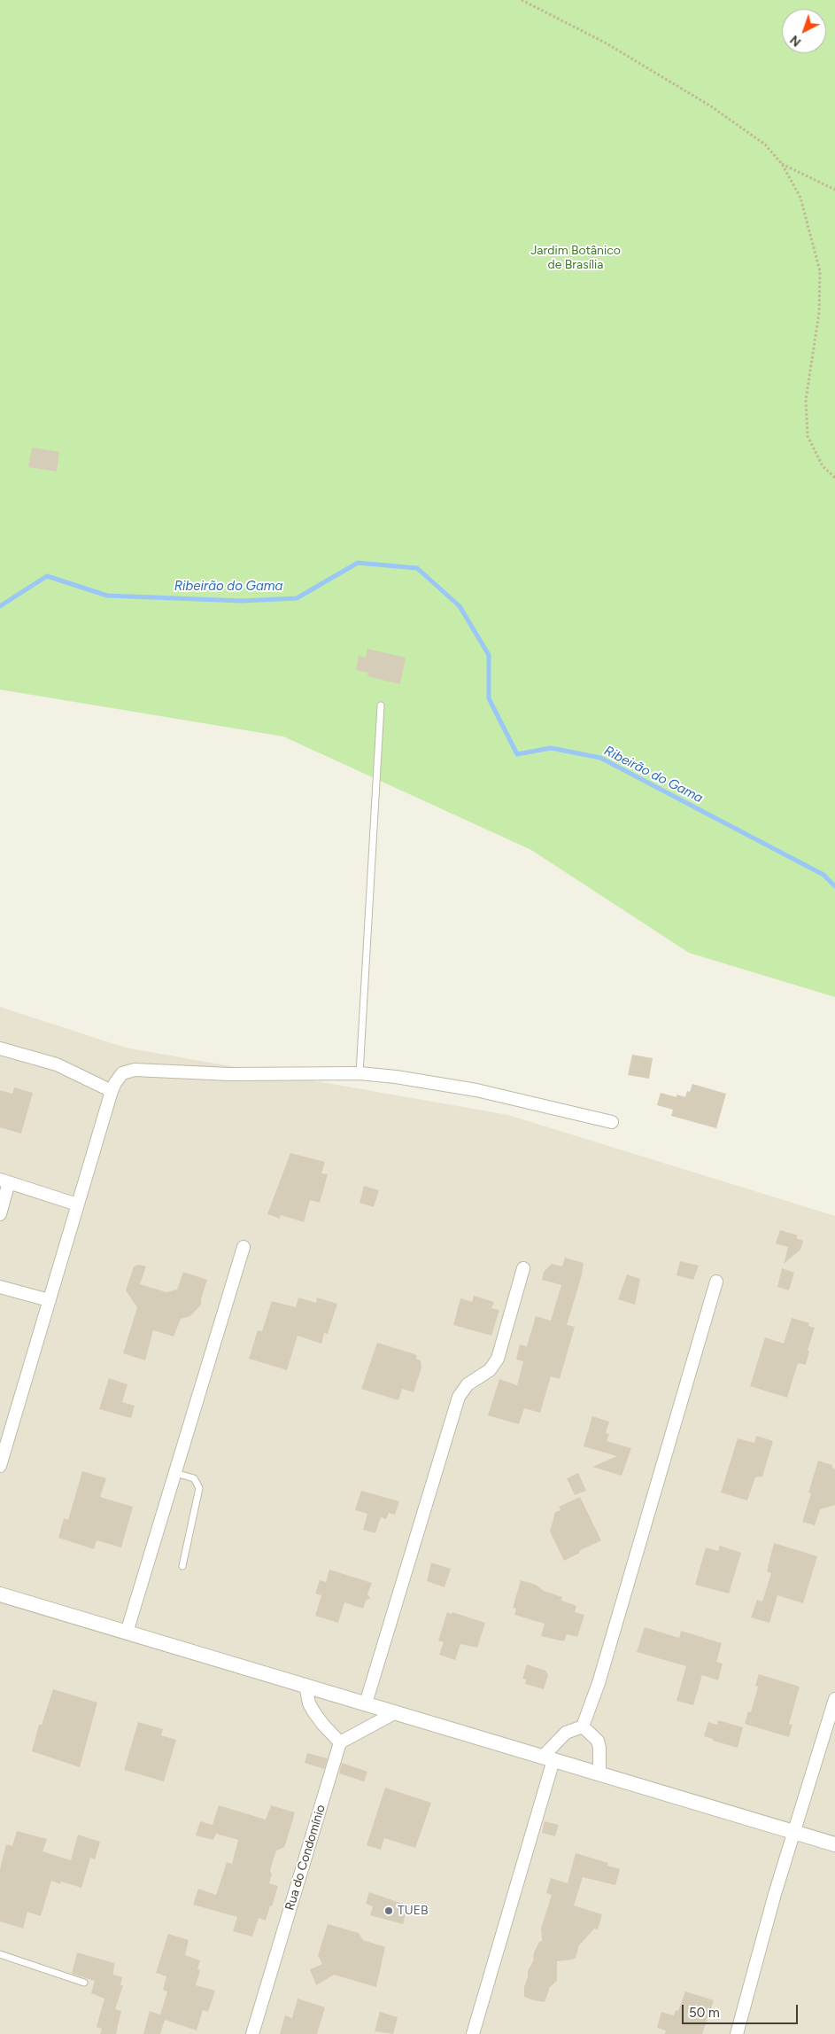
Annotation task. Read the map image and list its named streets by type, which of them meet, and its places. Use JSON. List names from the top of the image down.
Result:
{
  "streets": {
    "street": ["Rua do Condomínio"]
  },
  "water": ["Ribeirão do Gama"],
  "parks": ["Jardim Botânico de Brasília"],
  "places": ["TUEB"],
  "scale_bar": "50 m",
  "north": "bottom left"
}
